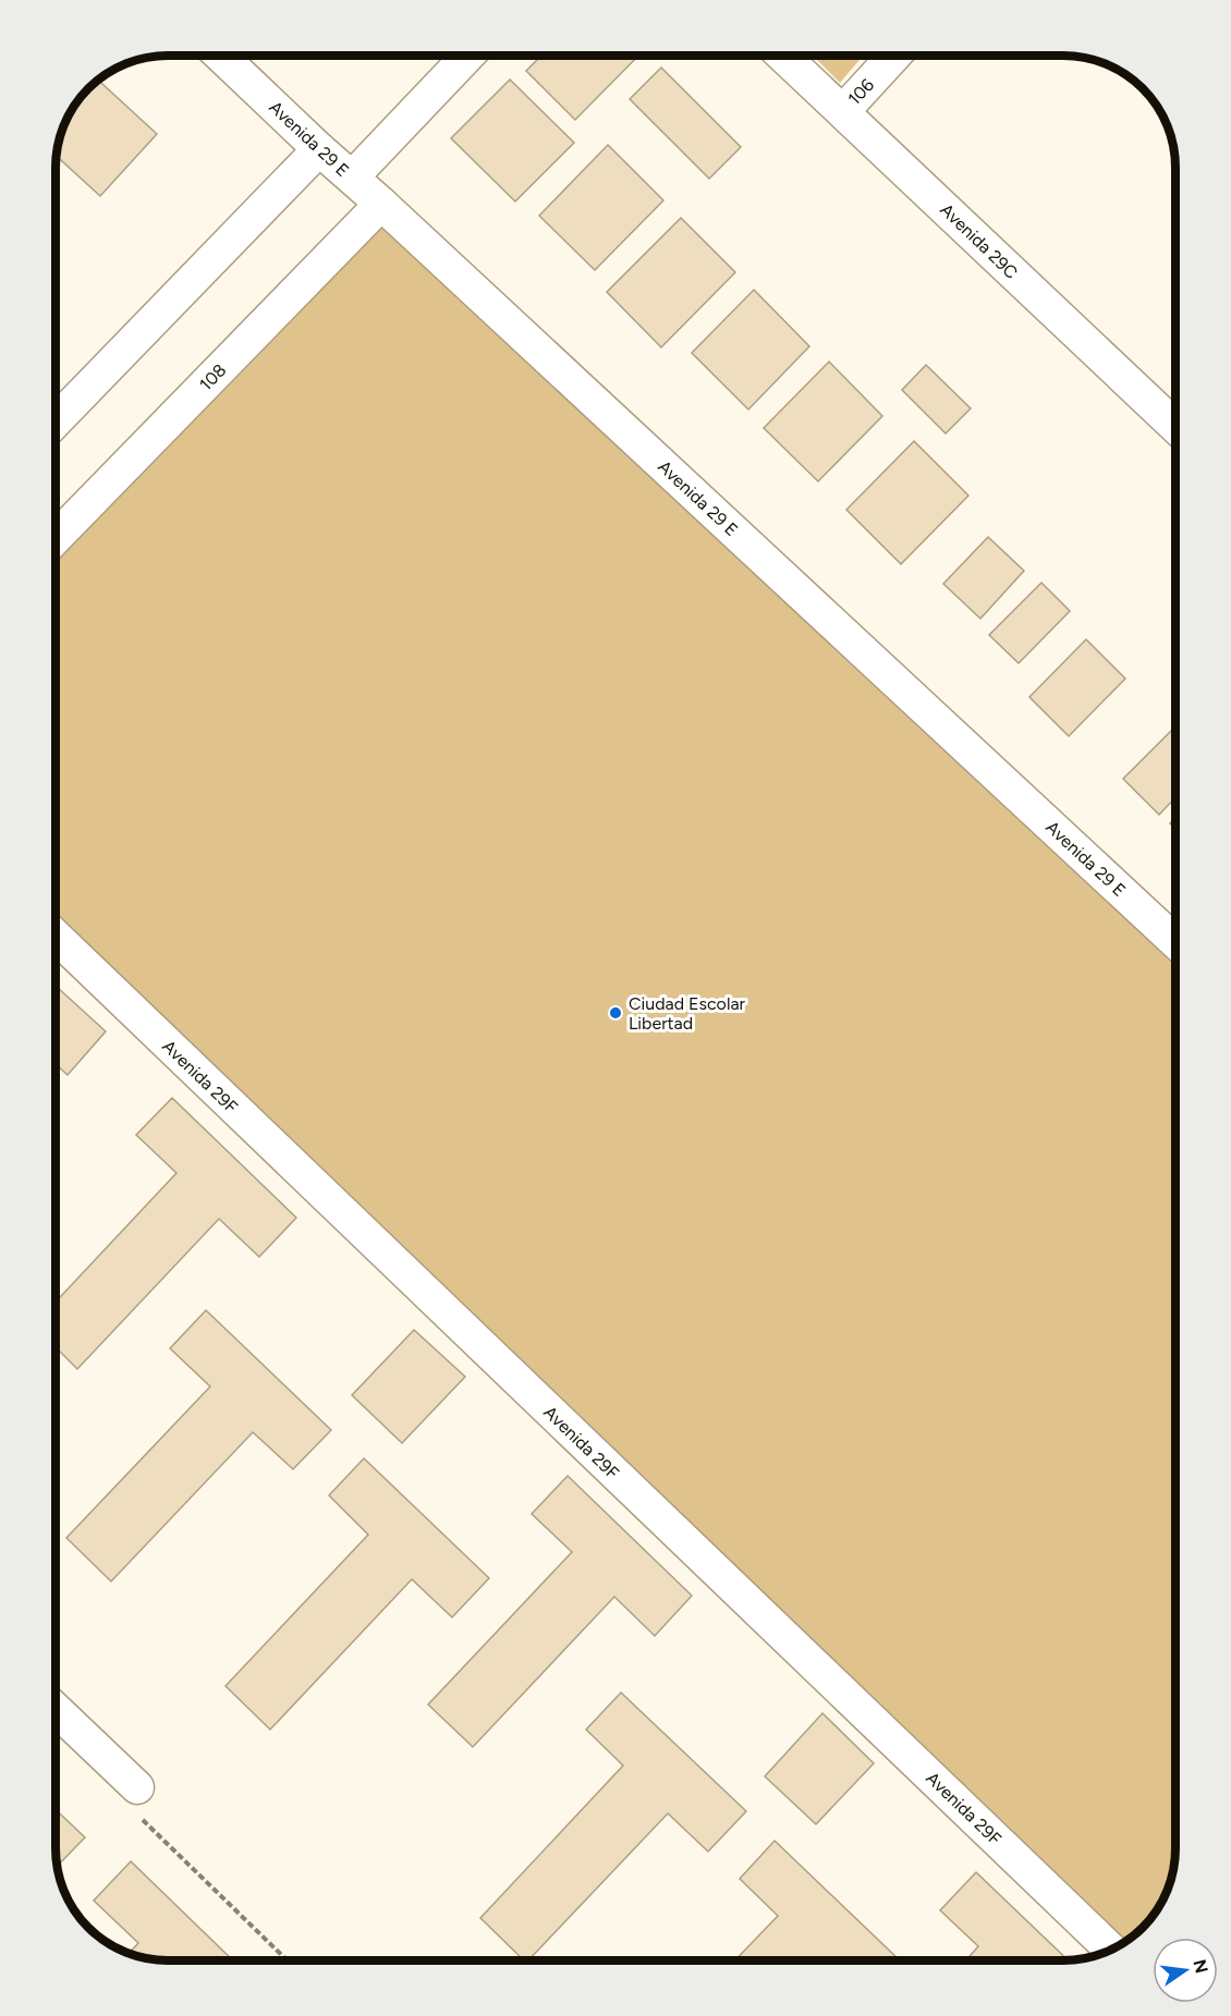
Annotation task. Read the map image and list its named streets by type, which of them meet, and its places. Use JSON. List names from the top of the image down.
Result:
{
  "streets": {
    "street": [
      "106",
      "Avenida 29 E",
      "Avenida 29C",
      "108",
      "Avenida 29F"
    ]
  },
  "crossings": [
    ["106", "Avenida 29C"],
    ["Avenida 29 E", "108"]
  ],
  "places": ["Ciudad Escolar Libertad"],
  "north": "right"
}
